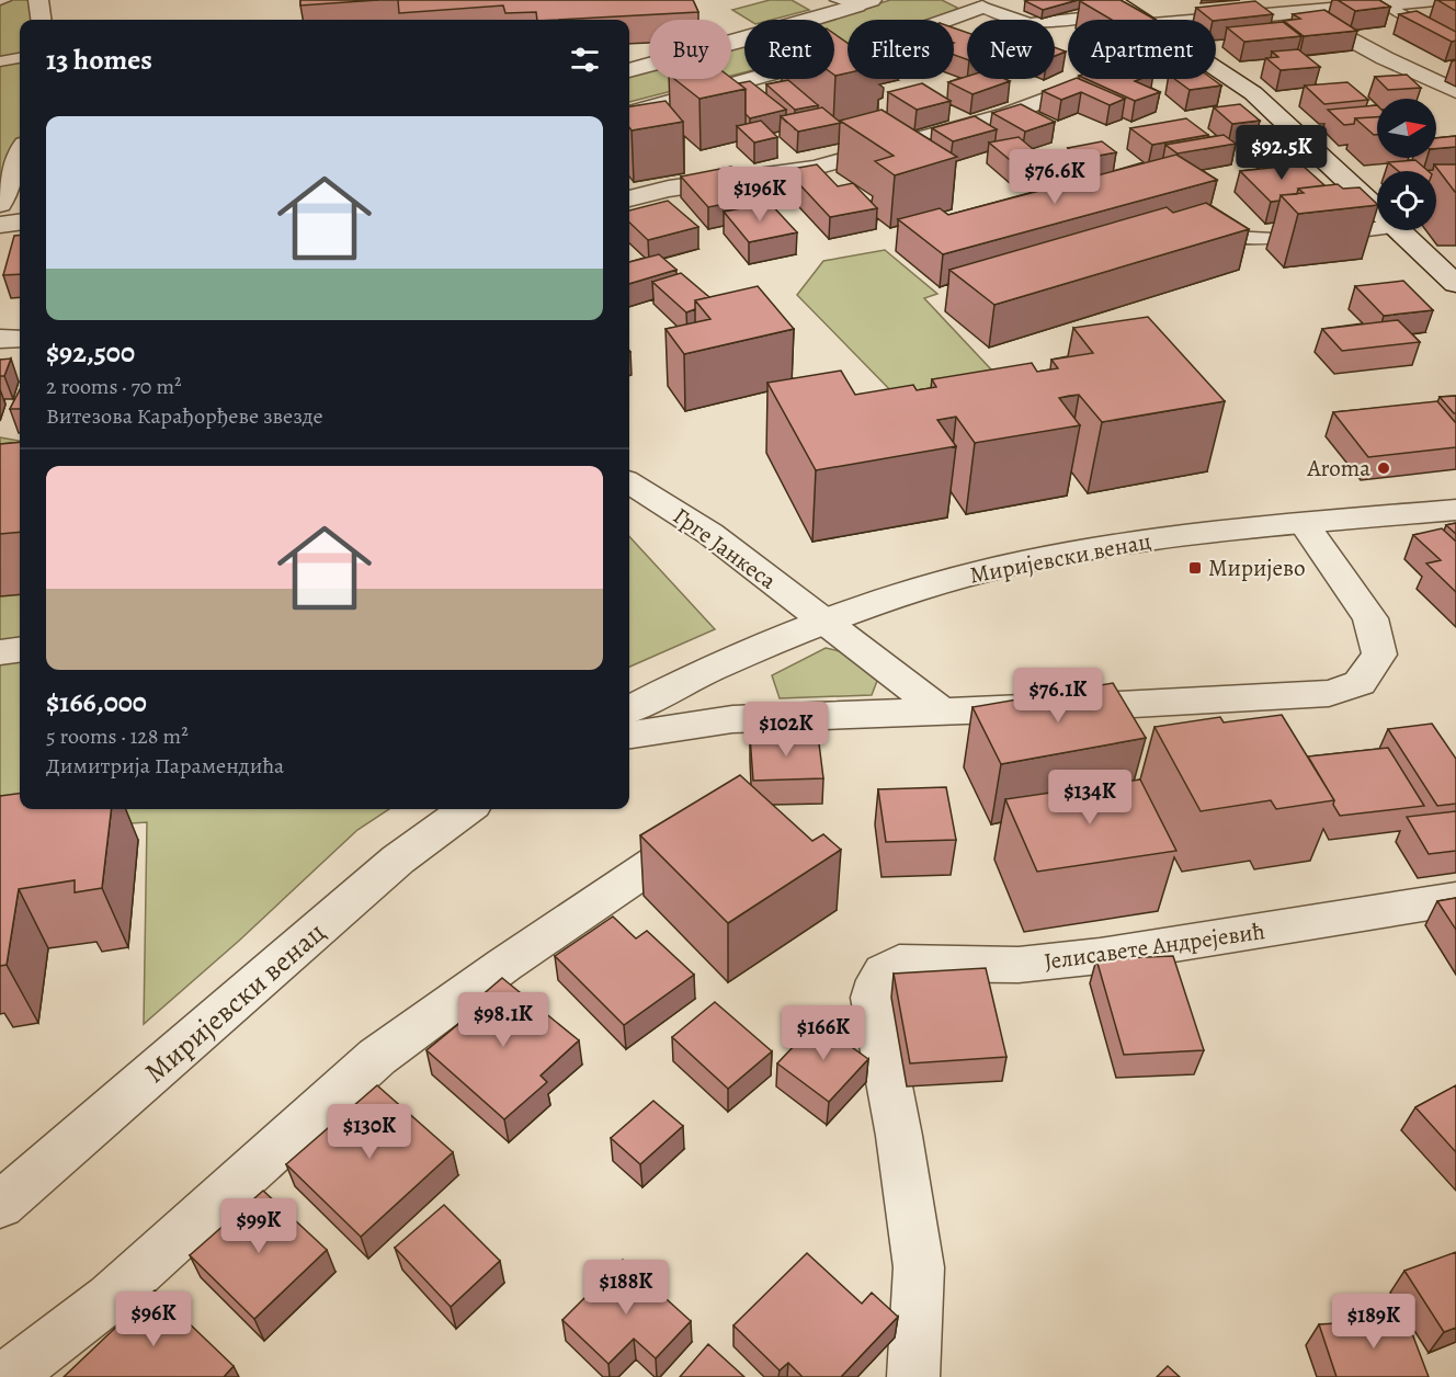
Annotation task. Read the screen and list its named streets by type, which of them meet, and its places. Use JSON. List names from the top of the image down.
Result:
{
  "streets": {
    "street": ["Грге Јанкеса", "Миријевски венац", "Јелисавете Андрејевић"]
  },
  "crossings": [
    ["Грге Јанкеса", "Миријевски венац"]
  ],
  "places": {
    "other": ["Aroma"],
    "transit": ["Миријево"]
  },
  "north": "right",
  "page": {
    "chip": [
      "Buy",
      "Rent",
      "Filters",
      "New",
      "Apartment"
    ],
    "heading": "13 homes",
    "list": [
      {
        "name": "$92,500",
        "note": "2 rooms · 70 m² · Витезова Карађорђеве звезде"
      },
      {
        "name": "$166,000",
        "note": "5 rooms · 128 m² · Димитрија Парамендића"
      }
    ],
    "price": [
      "$92.5K",
      "$76.6K",
      "$196K",
      "$76.1K",
      "$102K",
      "$134K",
      "$98.1K",
      "$166K",
      "$130K",
      "$99K",
      "$188K",
      "$96K",
      "$189K"
    ]
  }
}
